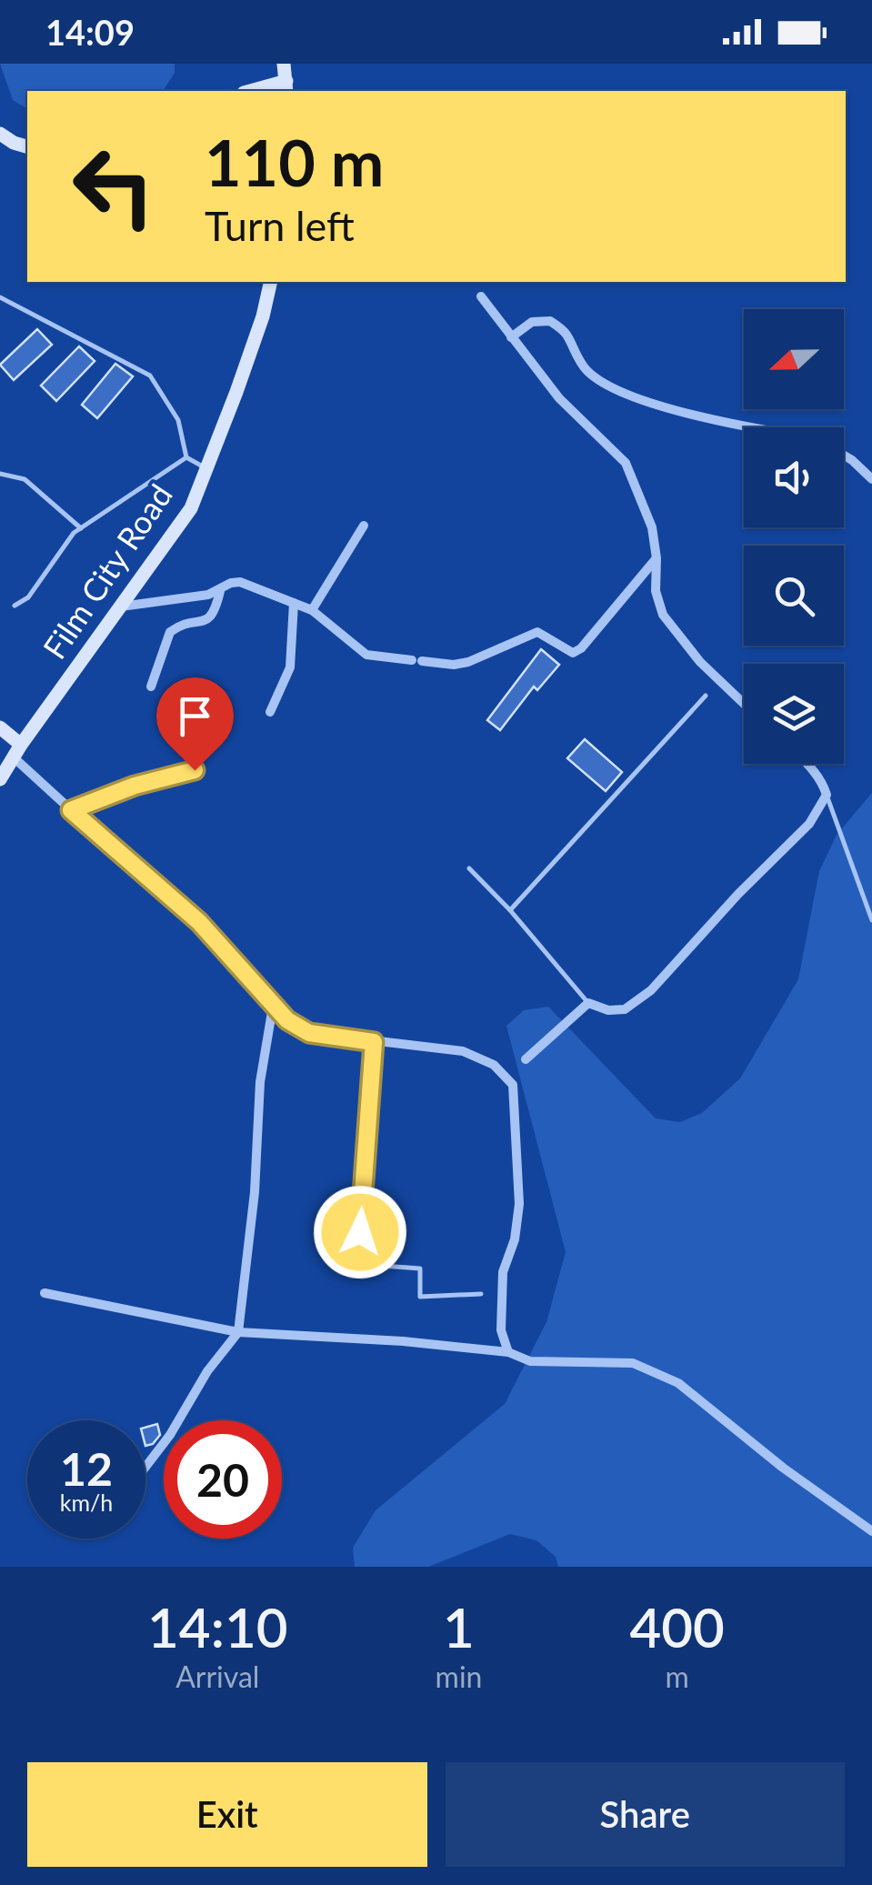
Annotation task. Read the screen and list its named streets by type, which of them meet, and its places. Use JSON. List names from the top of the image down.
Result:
{
  "streets": {
    "street": ["Film City Road"]
  },
  "north": "left",
  "page": {
    "status": "14:09",
    "turn": ["110 m", "Turn left"],
    "speed": "12 km/h",
    "limit": "20",
    "eta": [
      "14:10",
      "Arrival",
      "1",
      "min",
      "400",
      "m"
    ],
    "buttons": ["Exit", "Share"]
  }
}
